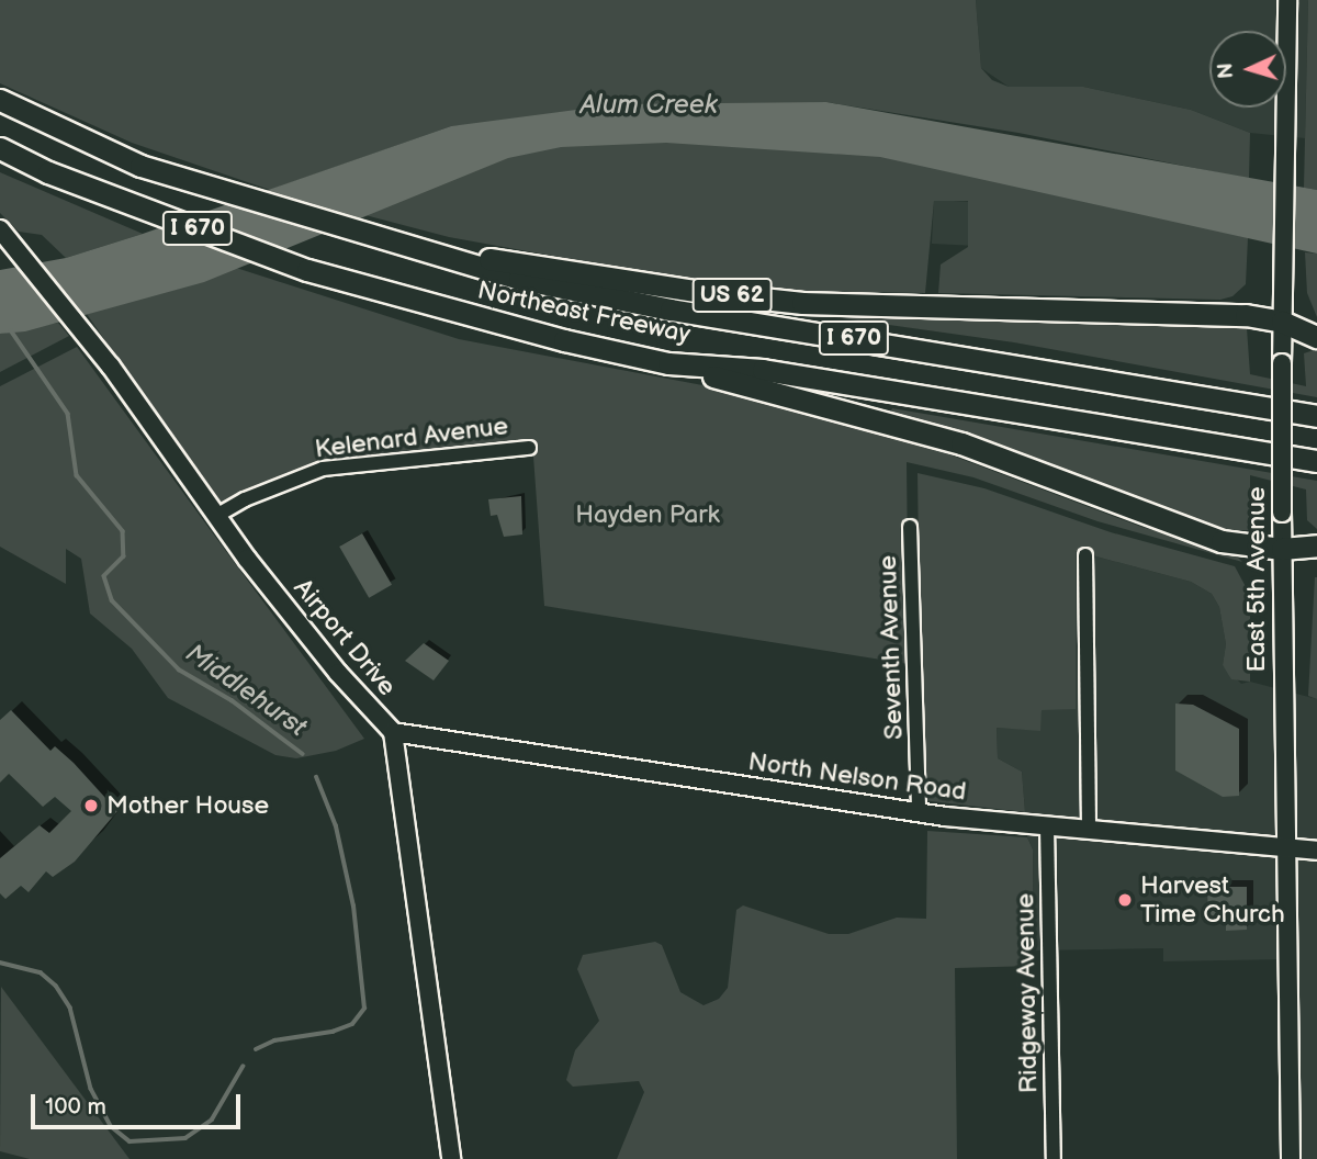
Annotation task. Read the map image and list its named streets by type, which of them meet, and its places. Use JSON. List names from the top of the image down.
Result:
{
  "streets": {
    "highway": ["I 670", "US 62", "Northeast Freeway"],
    "main road": ["East 5th Avenue", "Airport Drive", "North Nelson Road"],
    "street": ["Kelenard Avenue", "Seventh Avenue", "Ridgeway Avenue"]
  },
  "crossings": [
    ["US 62", "Northeast Freeway"],
    ["US 62", "East 5th Avenue"],
    ["Kelenard Avenue", "Airport Drive"],
    ["East 5th Avenue", "North Nelson Road"],
    ["Airport Drive", "North Nelson Road"],
    ["Seventh Avenue", "North Nelson Road"],
    ["North Nelson Road", "Ridgeway Avenue"]
  ],
  "water": ["Alum Creek", "Middlehurst"],
  "parks": ["Hayden Park"],
  "places": ["Mother House", "Harvest Time Church"],
  "scale_bar": "100 m",
  "north": "left"
}
